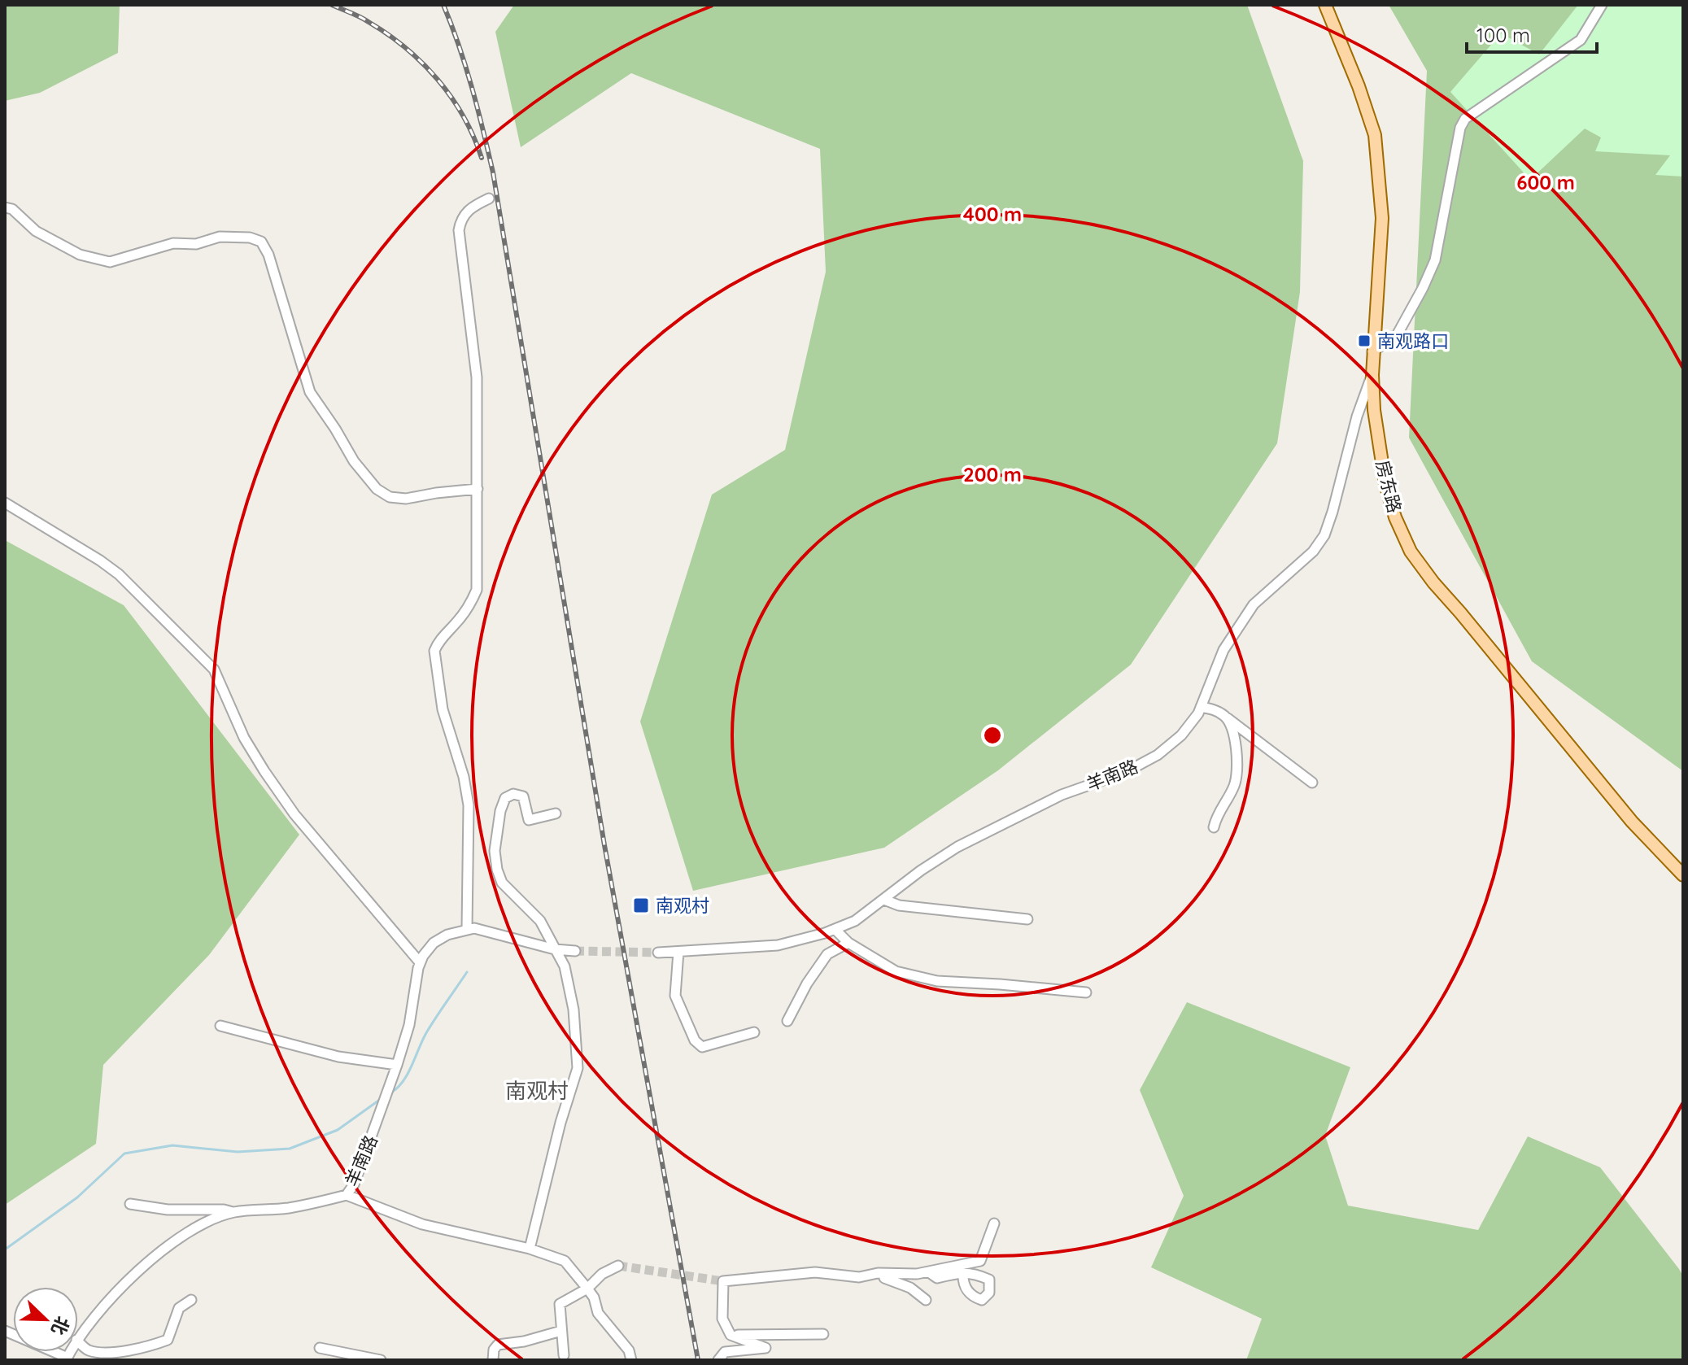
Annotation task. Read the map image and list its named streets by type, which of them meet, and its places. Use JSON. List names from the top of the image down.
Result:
{
  "streets": {
    "main road": ["房东路"],
    "street": ["羊南路"]
  },
  "crossings": [
    ["房东路", "羊南路"]
  ],
  "districts": ["南观村"],
  "places": {
    "transit": ["南观路口", "南观村"]
  },
  "scale_bar": "100 m",
  "north": "bottom right",
  "rings": ["600 m", "400 m", "200 m"]
}
